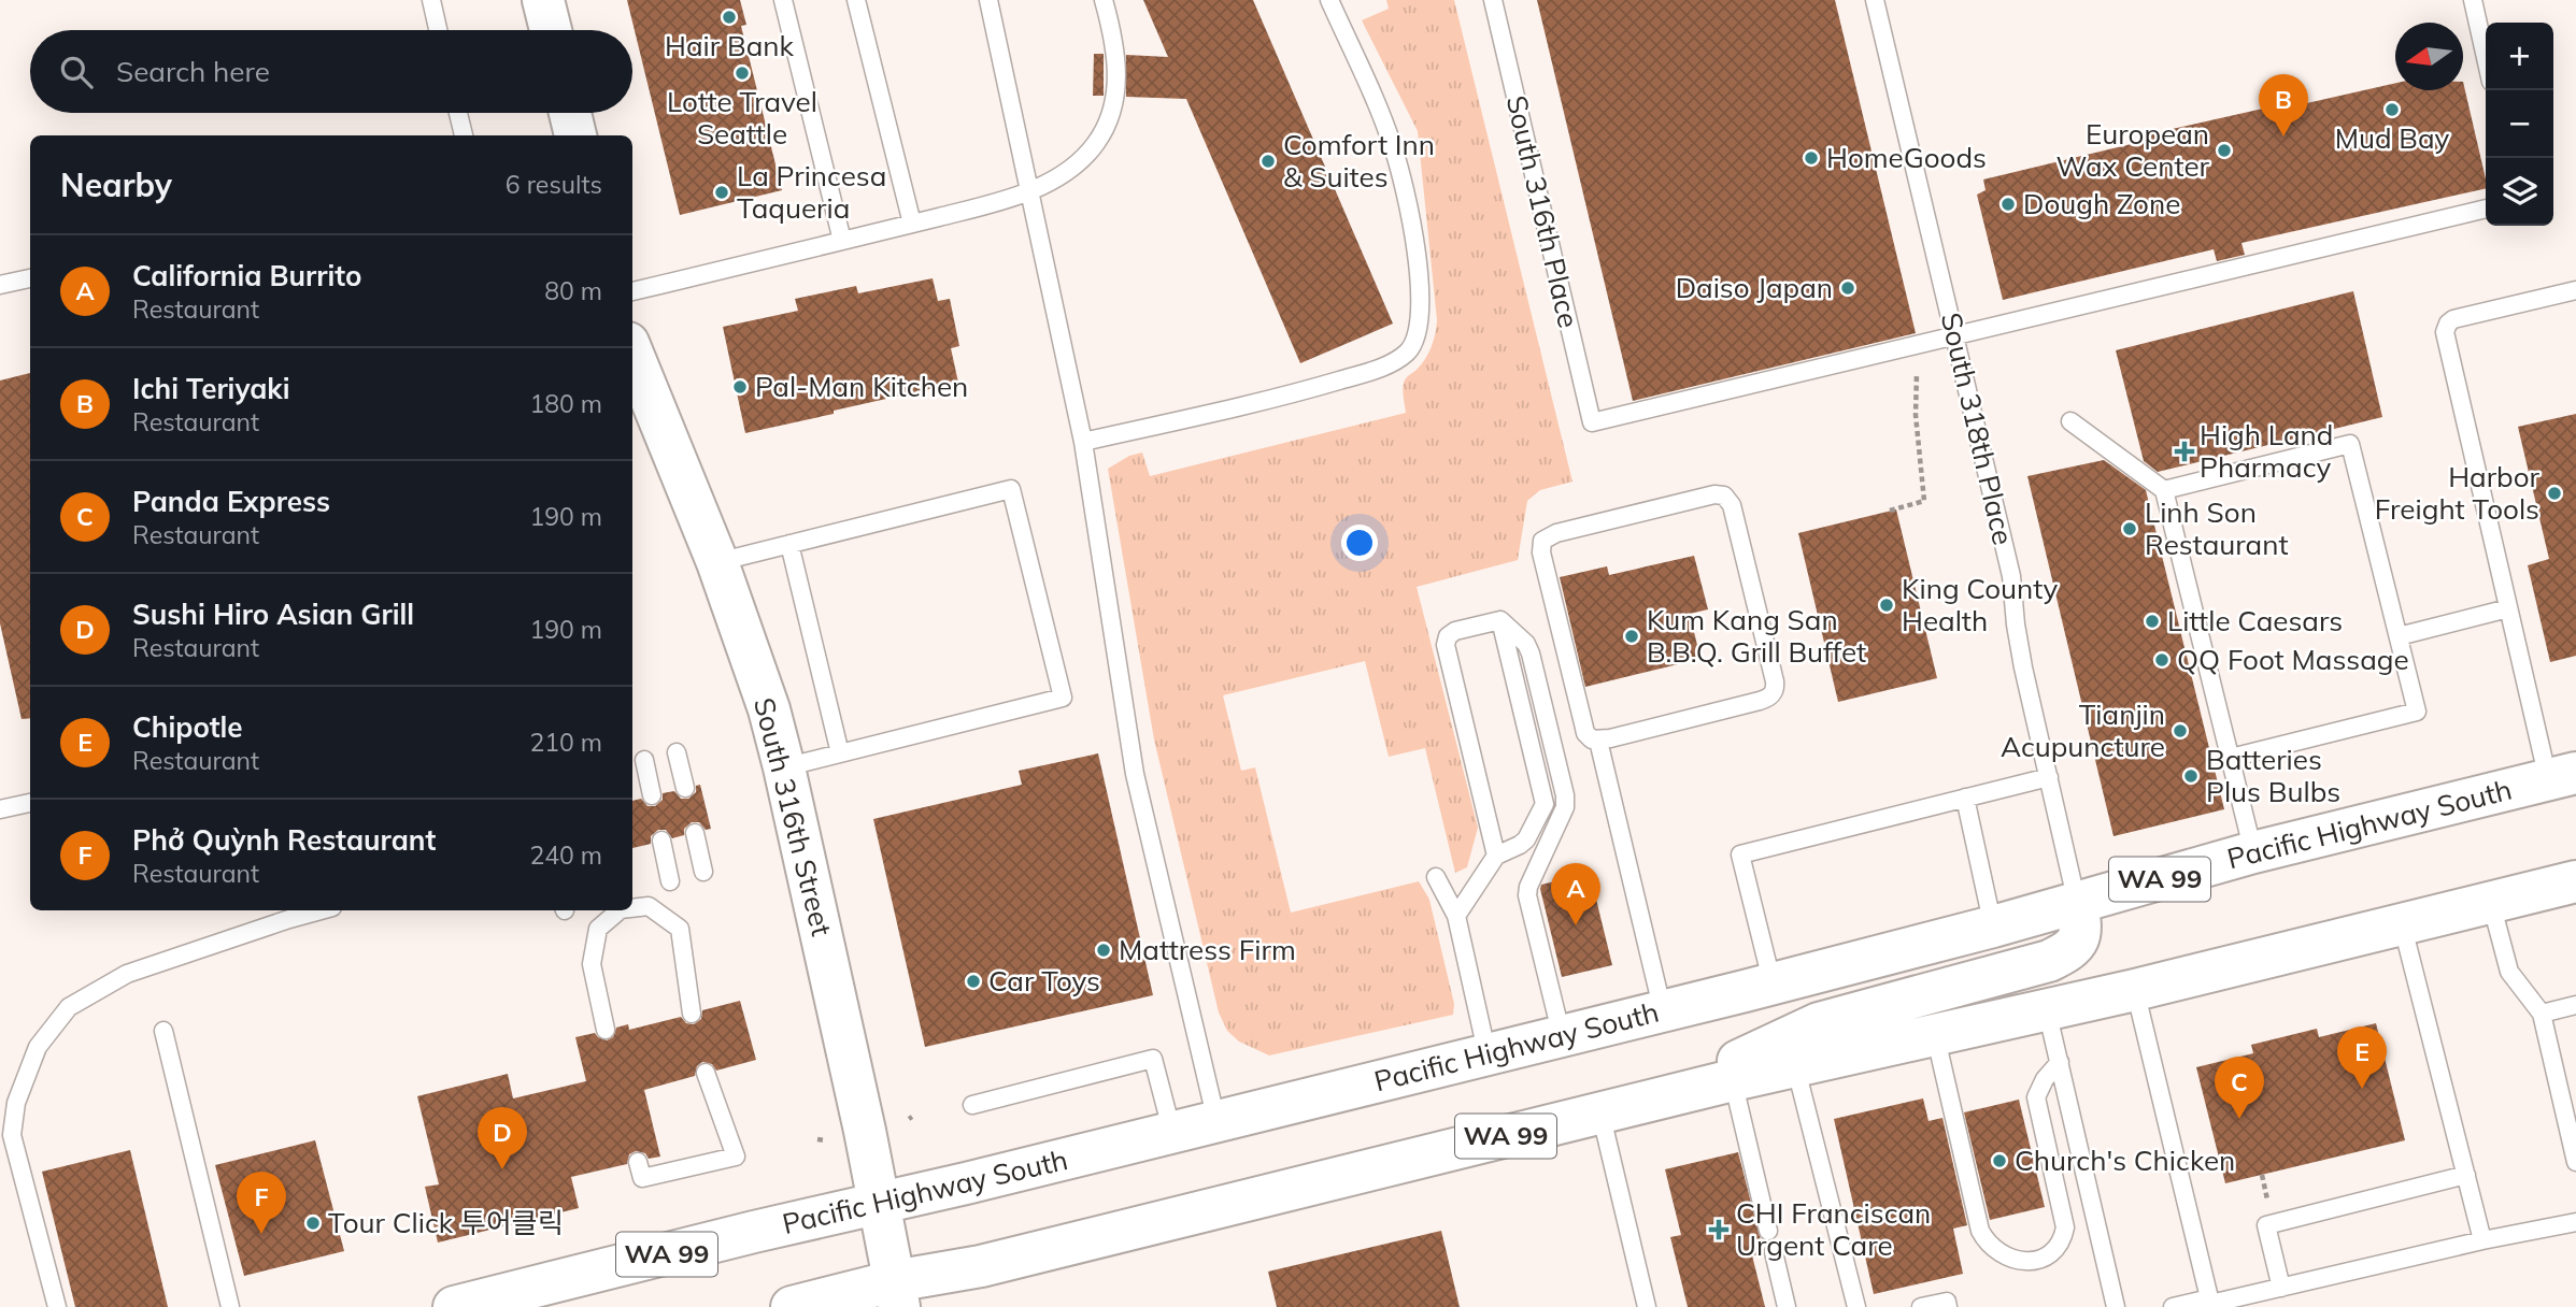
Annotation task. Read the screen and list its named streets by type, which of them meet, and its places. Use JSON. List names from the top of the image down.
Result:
{
  "streets": {
    "main road": ["South 316th Street", "Pacific Highway South", "WA 99"],
    "lane": ["South 316th Place", "South 318th Place"]
  },
  "crossings": [
    ["South 318th Place", "Pacific Highway South"],
    ["South 316th Street", "Pacific Highway South"],
    ["South 316th Street", "WA 99"]
  ],
  "places": {
    "other": [
      "Hair Bank",
      "Lotte Travel Seattle",
      "Mud Bay",
      "European Wax Center",
      "HomeGoods",
      "Comfort Inn & Suites",
      "La Princesa Taqueria",
      "Dough Zone",
      "Daiso Japan",
      "Pal-Man Kitchen",
      "Harbor Freight Tools",
      "Linh Son Restaurant",
      "King County Health",
      "Little Caesars",
      "Kum Kang San B.B.Q. Grill Buffet",
      "QQ Foot Massage",
      "Tianjin Acupuncture",
      "Batteries Plus Bulbs",
      "Mattress Firm",
      "Car Toys",
      "Church's Chicken",
      "Tour Click 투어클릭"
    ],
    "health": ["High Land Pharmacy", "CHI Franciscan Urgent Care"]
  },
  "north": "left",
  "page": {
    "map_buttons": ["+", "−"],
    "search": "Search here",
    "pins": [
      "B",
      "A",
      "E",
      "C",
      "D",
      "F"
    ],
    "heading": ["Nearby", "6 results"],
    "list": [
      {
        "mark": "A",
        "name": "California Burrito",
        "note": "Restaurant",
        "value": "80 m"
      },
      {
        "mark": "B",
        "name": "Ichi Teriyaki",
        "note": "Restaurant",
        "value": "180 m"
      },
      {
        "mark": "C",
        "name": "Panda Express",
        "note": "Restaurant",
        "value": "190 m"
      },
      {
        "mark": "D",
        "name": "Sushi Hiro Asian Grill",
        "note": "Restaurant",
        "value": "190 m"
      },
      {
        "mark": "E",
        "name": "Chipotle",
        "note": "Restaurant",
        "value": "210 m"
      },
      {
        "mark": "F",
        "name": "Phở Quỳnh Restaurant",
        "note": "Restaurant",
        "value": "240 m"
      }
    ]
  }
}
